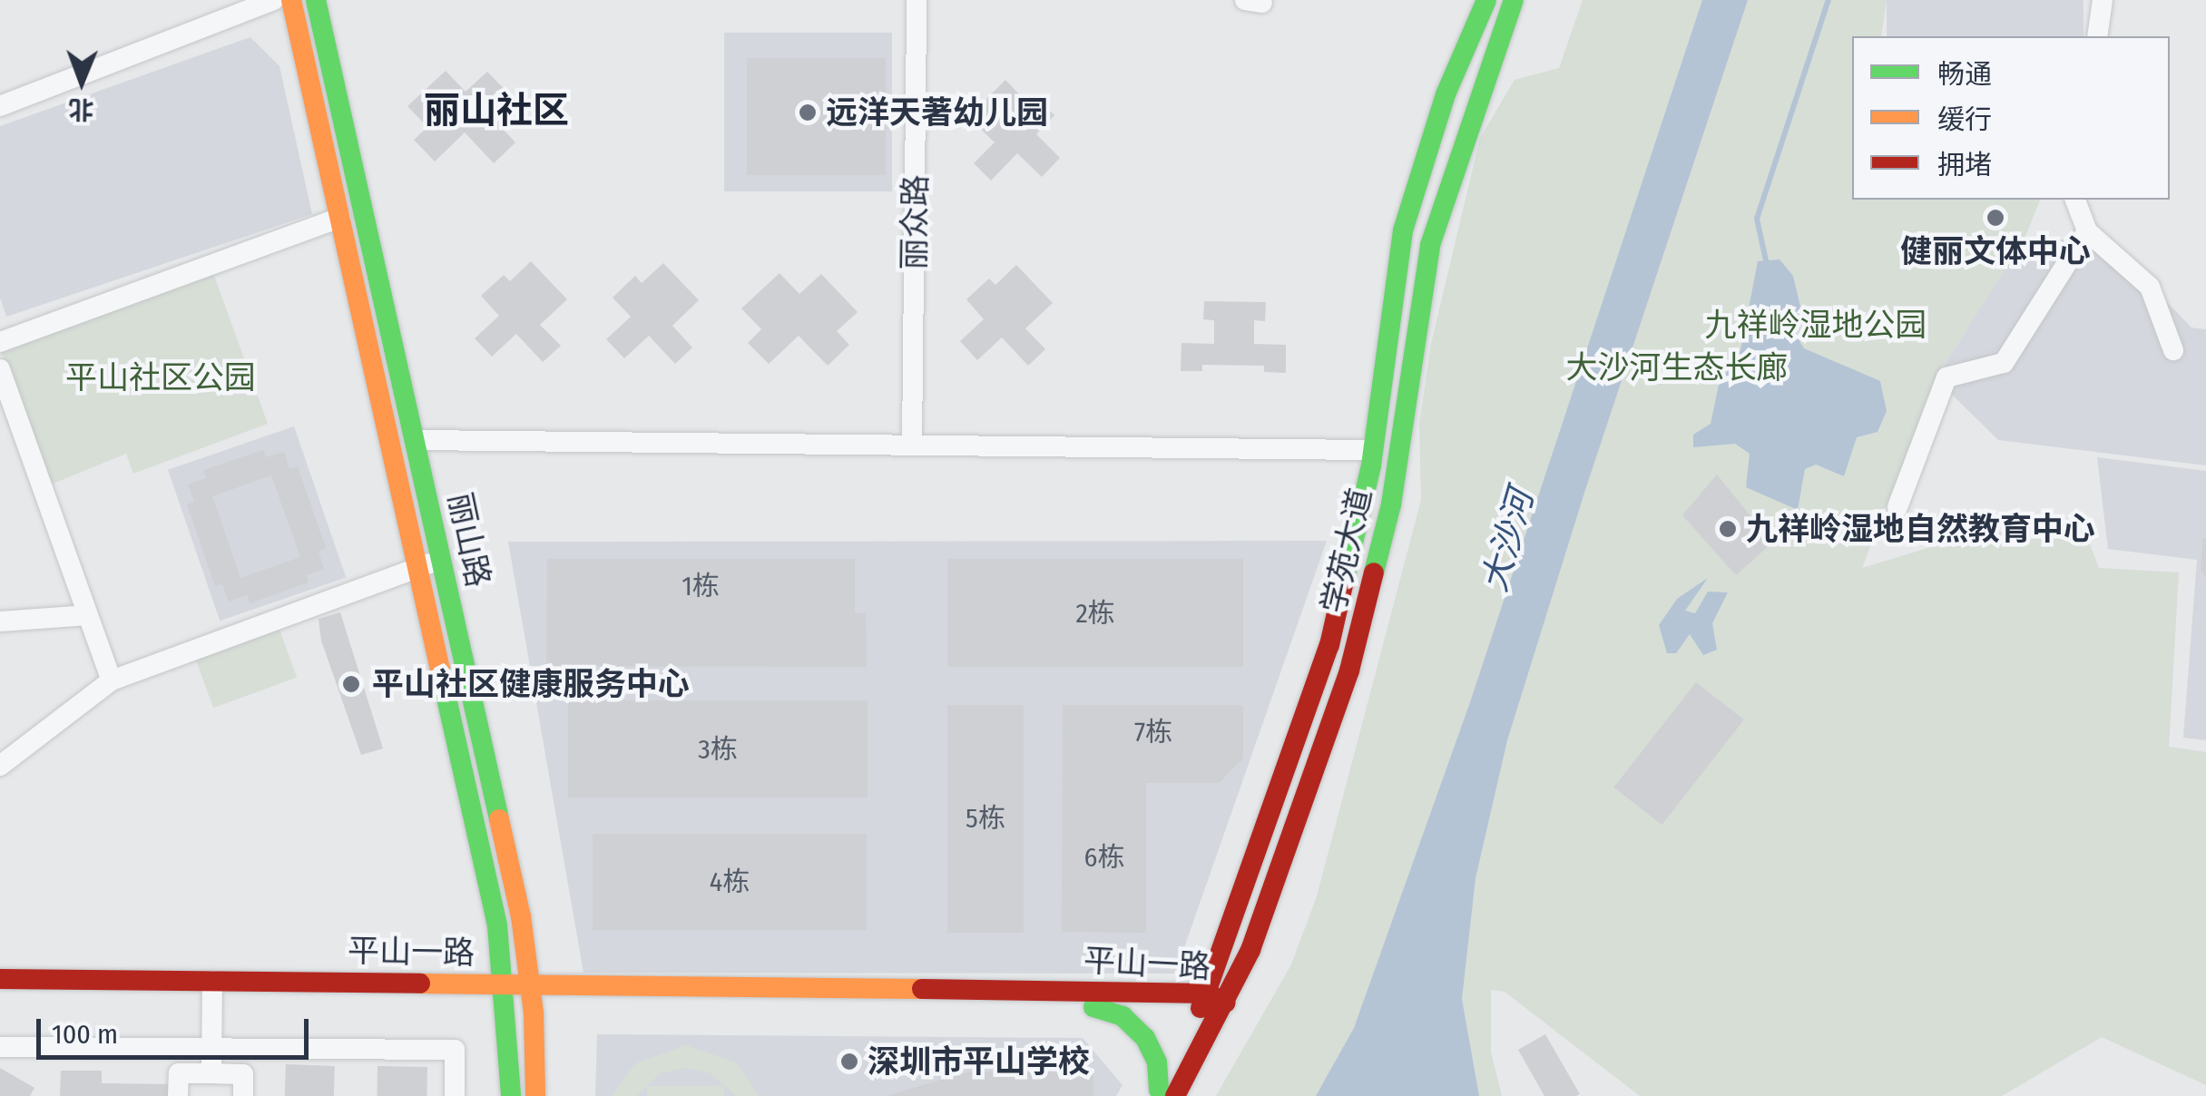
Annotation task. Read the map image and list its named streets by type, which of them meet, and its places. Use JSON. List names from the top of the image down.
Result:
{
  "streets": {
    "street": [
      "丽众路",
      "丽山路",
      "学苑大道",
      "平山一路"
    ]
  },
  "crossings": [
    ["丽山路", "平山一路"],
    ["学苑大道", "平山一路"]
  ],
  "districts": ["丽山社区"],
  "water": ["大沙河"],
  "parks": ["九祥岭湿地公园", "大沙河生态长廊", "平山社区公园"],
  "places": [
    "远洋天著幼儿园",
    "健丽文体中心",
    "九祥岭湿地自然教育中心",
    "平山社区健康服务中心",
    "深圳市平山学校"
  ],
  "house_numbers": [
    "1栋",
    "2栋",
    "7栋",
    "3栋",
    "5栋",
    "6栋",
    "4栋"
  ],
  "legend": ["畅通", "缓行", "拥堵"],
  "scale_bar": "100 m",
  "north": "bottom"
}
